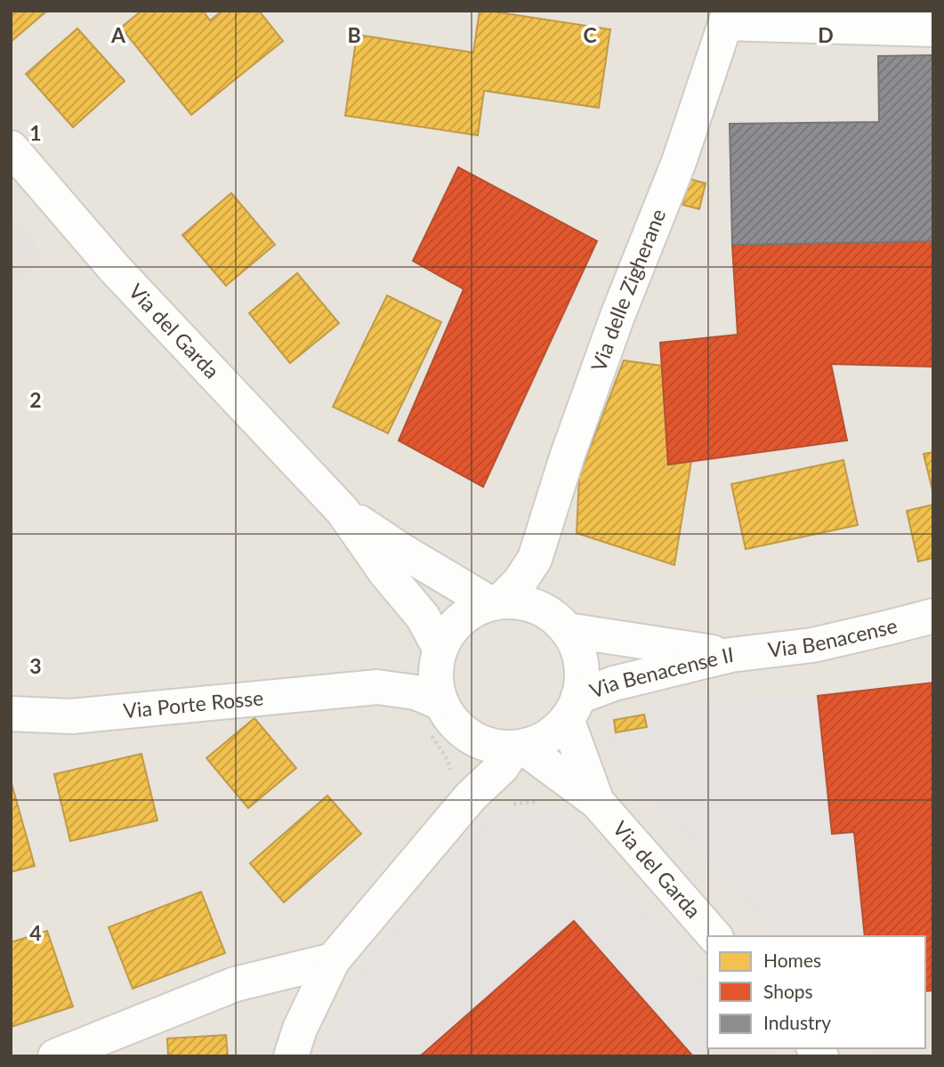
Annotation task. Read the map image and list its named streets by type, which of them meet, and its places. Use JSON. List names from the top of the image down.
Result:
{
  "streets": {
    "street": [
      "Via delle Zigherane",
      "Via del Garda",
      "Via Benacense",
      "Via Benacense II",
      "Via Porte Rosse"
    ]
  },
  "crossings": [
    ["Via delle Zigherane", "Via del Garda"],
    ["Via delle Zigherane", "Via Benacense II"],
    ["Via del Garda", "Via Benacense II"],
    ["Via Benacense", "Via Benacense II"]
  ],
  "legend": ["Homes", "Shops", "Industry"],
  "grid": {
    "columns": [
      "A",
      "B",
      "C",
      "D"
    ],
    "rows": [
      "1",
      "2",
      "3",
      "4"
    ]
  }
}
